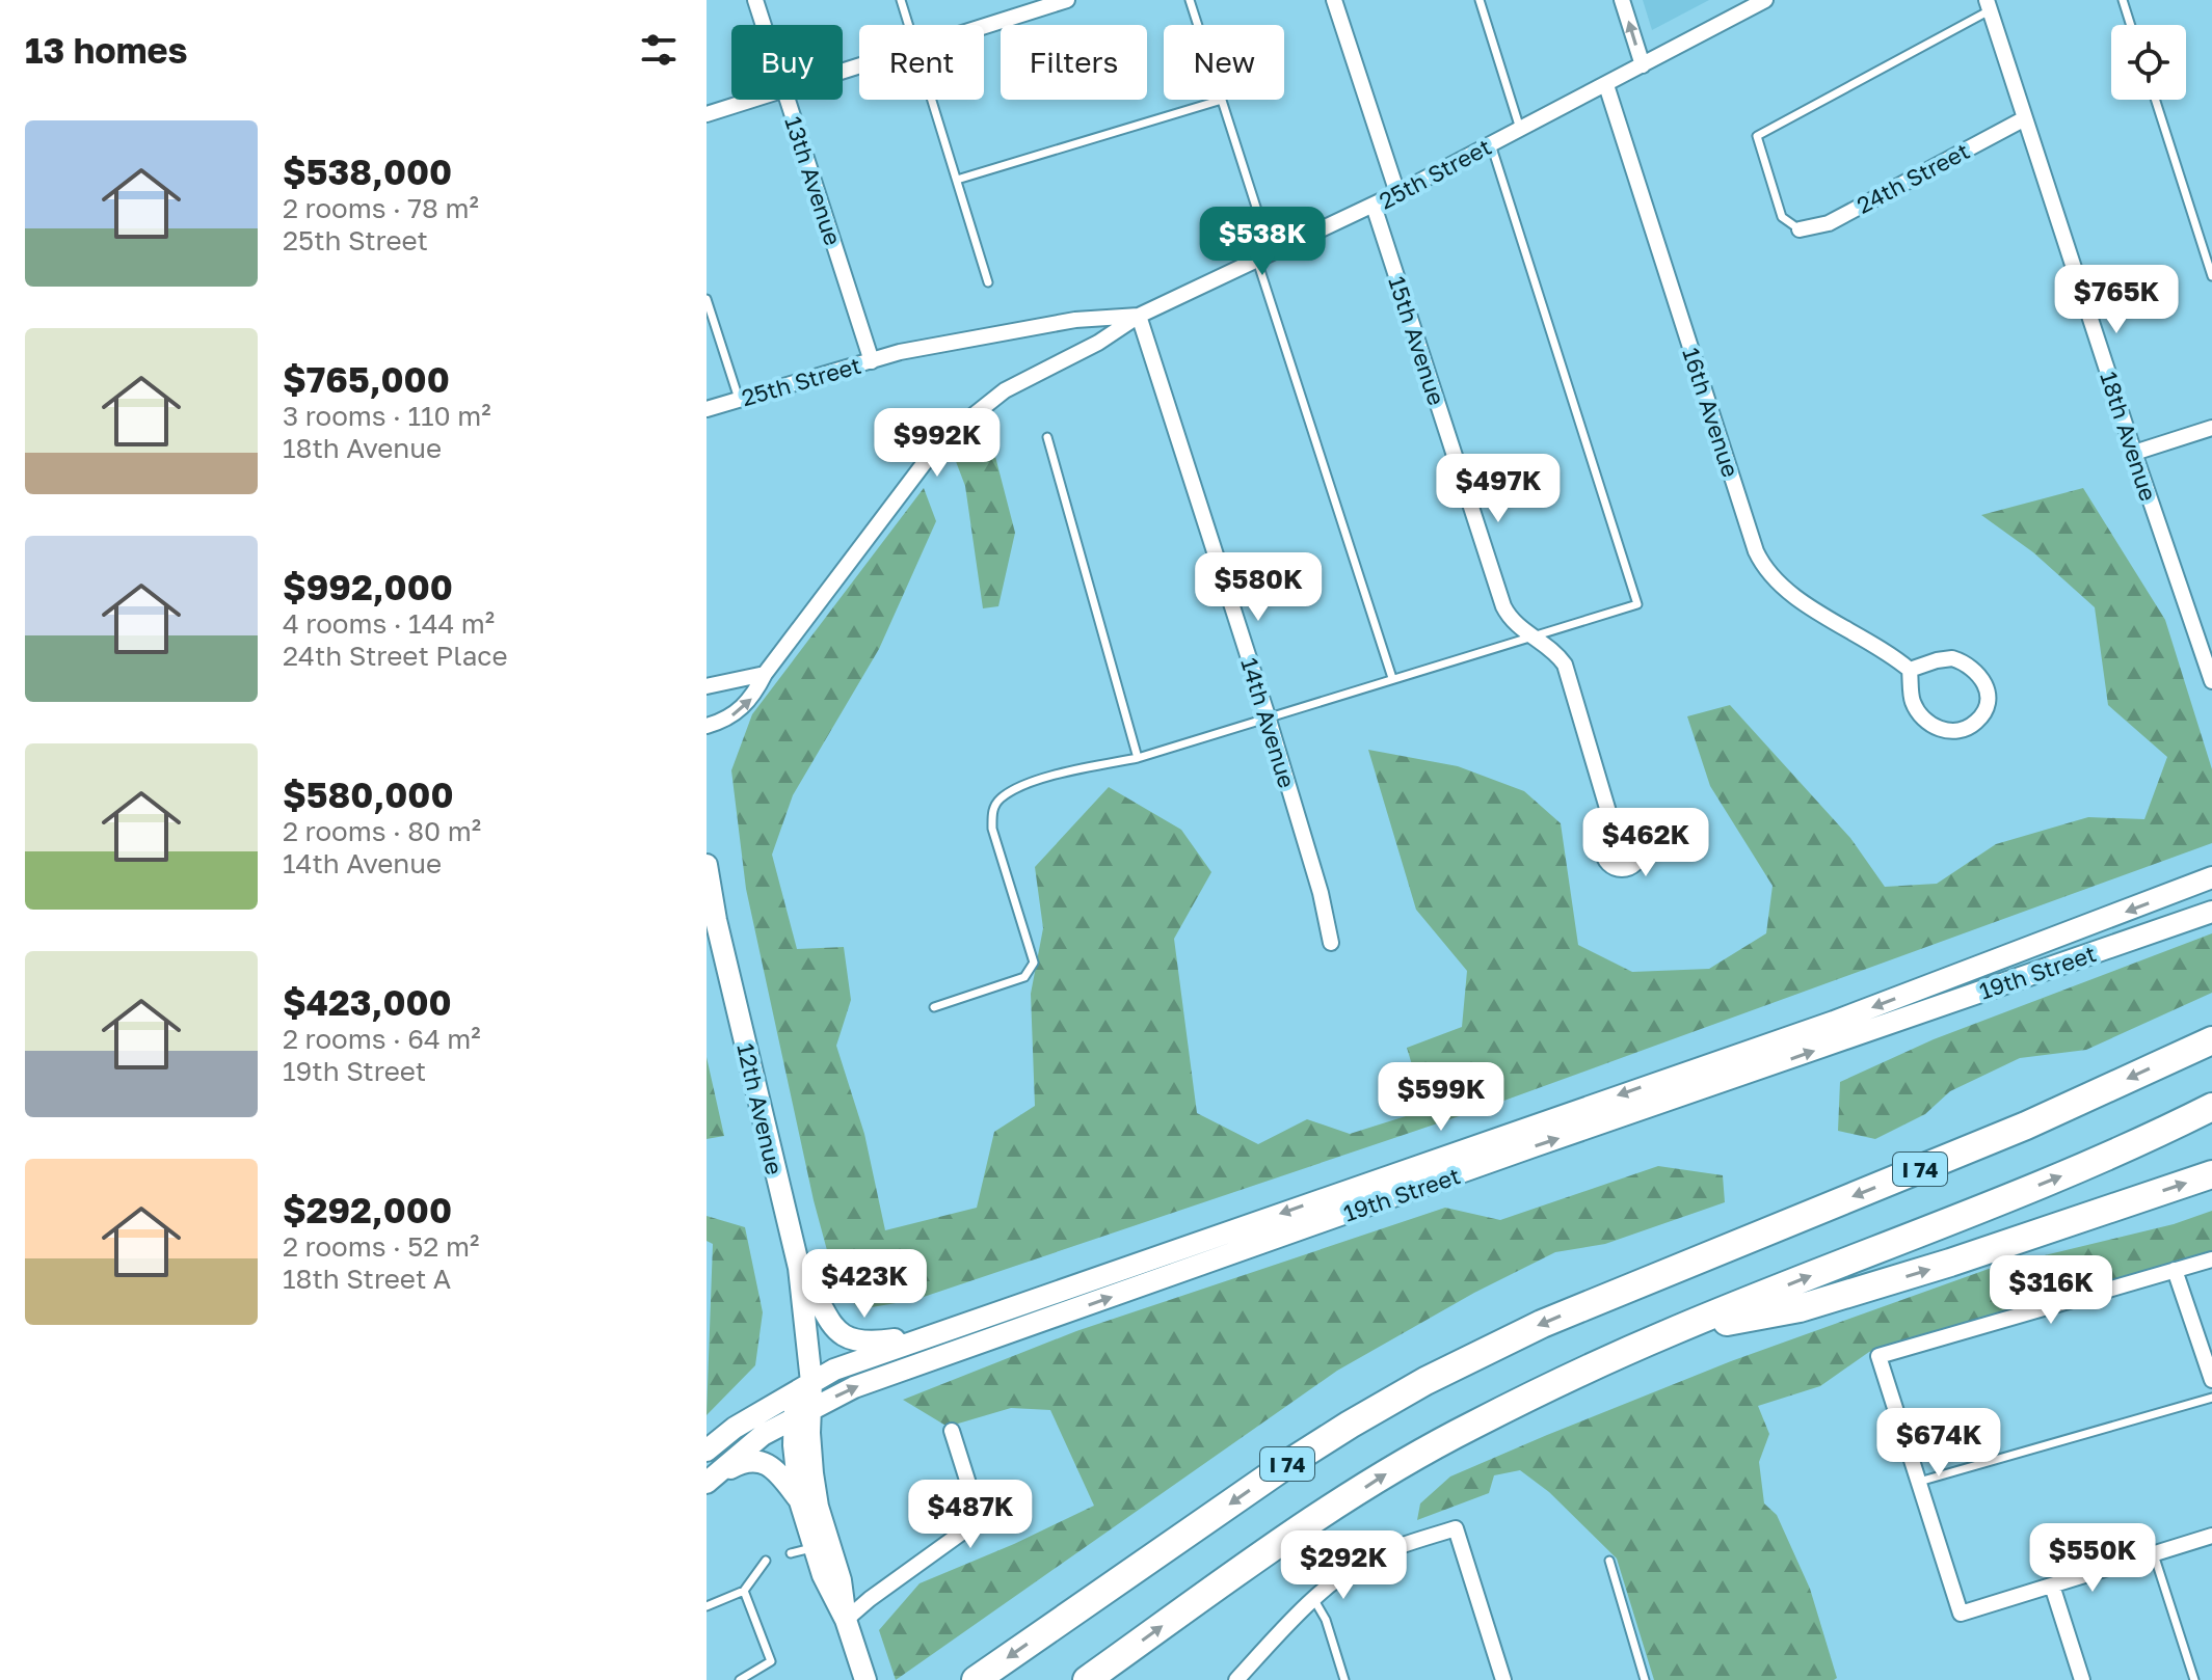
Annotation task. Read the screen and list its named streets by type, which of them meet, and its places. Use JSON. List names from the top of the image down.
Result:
{
  "streets": {
    "highway": ["I 74"],
    "main road": ["19th Street", "12th Avenue"],
    "street": [
      "25th Street",
      "24th Street",
      "13th Avenue",
      "15th Avenue",
      "16th Avenue",
      "18th Avenue",
      "14th Avenue"
    ]
  },
  "crossings": [
    ["25th Street", "13th Avenue"],
    ["25th Street", "15th Avenue"],
    ["25th Street", "16th Avenue"],
    ["25th Street", "14th Avenue"],
    ["24th Street", "18th Avenue"],
    ["19th Street", "12th Avenue"]
  ],
  "page": {
    "heading": "13 homes",
    "chip": [
      "Buy",
      "Rent",
      "Filters",
      "New"
    ],
    "list": [
      {
        "name": "$538,000",
        "note": "2 rooms · 78 m² · 25th Street"
      },
      {
        "name": "$765,000",
        "note": "3 rooms · 110 m² · 18th Avenue"
      },
      {
        "name": "$992,000",
        "note": "4 rooms · 144 m² · 24th Street Place"
      },
      {
        "name": "$580,000",
        "note": "2 rooms · 80 m² · 14th Avenue"
      },
      {
        "name": "$423,000",
        "note": "2 rooms · 64 m² · 19th Street"
      },
      {
        "name": "$292,000",
        "note": "2 rooms · 52 m² · 18th Street A"
      }
    ],
    "price": [
      "$538K",
      "$765K",
      "$992K",
      "$497K",
      "$580K",
      "$462K",
      "$599K",
      "$423K",
      "$316K",
      "$674K",
      "$487K",
      "$550K",
      "$292K"
    ]
  }
}
